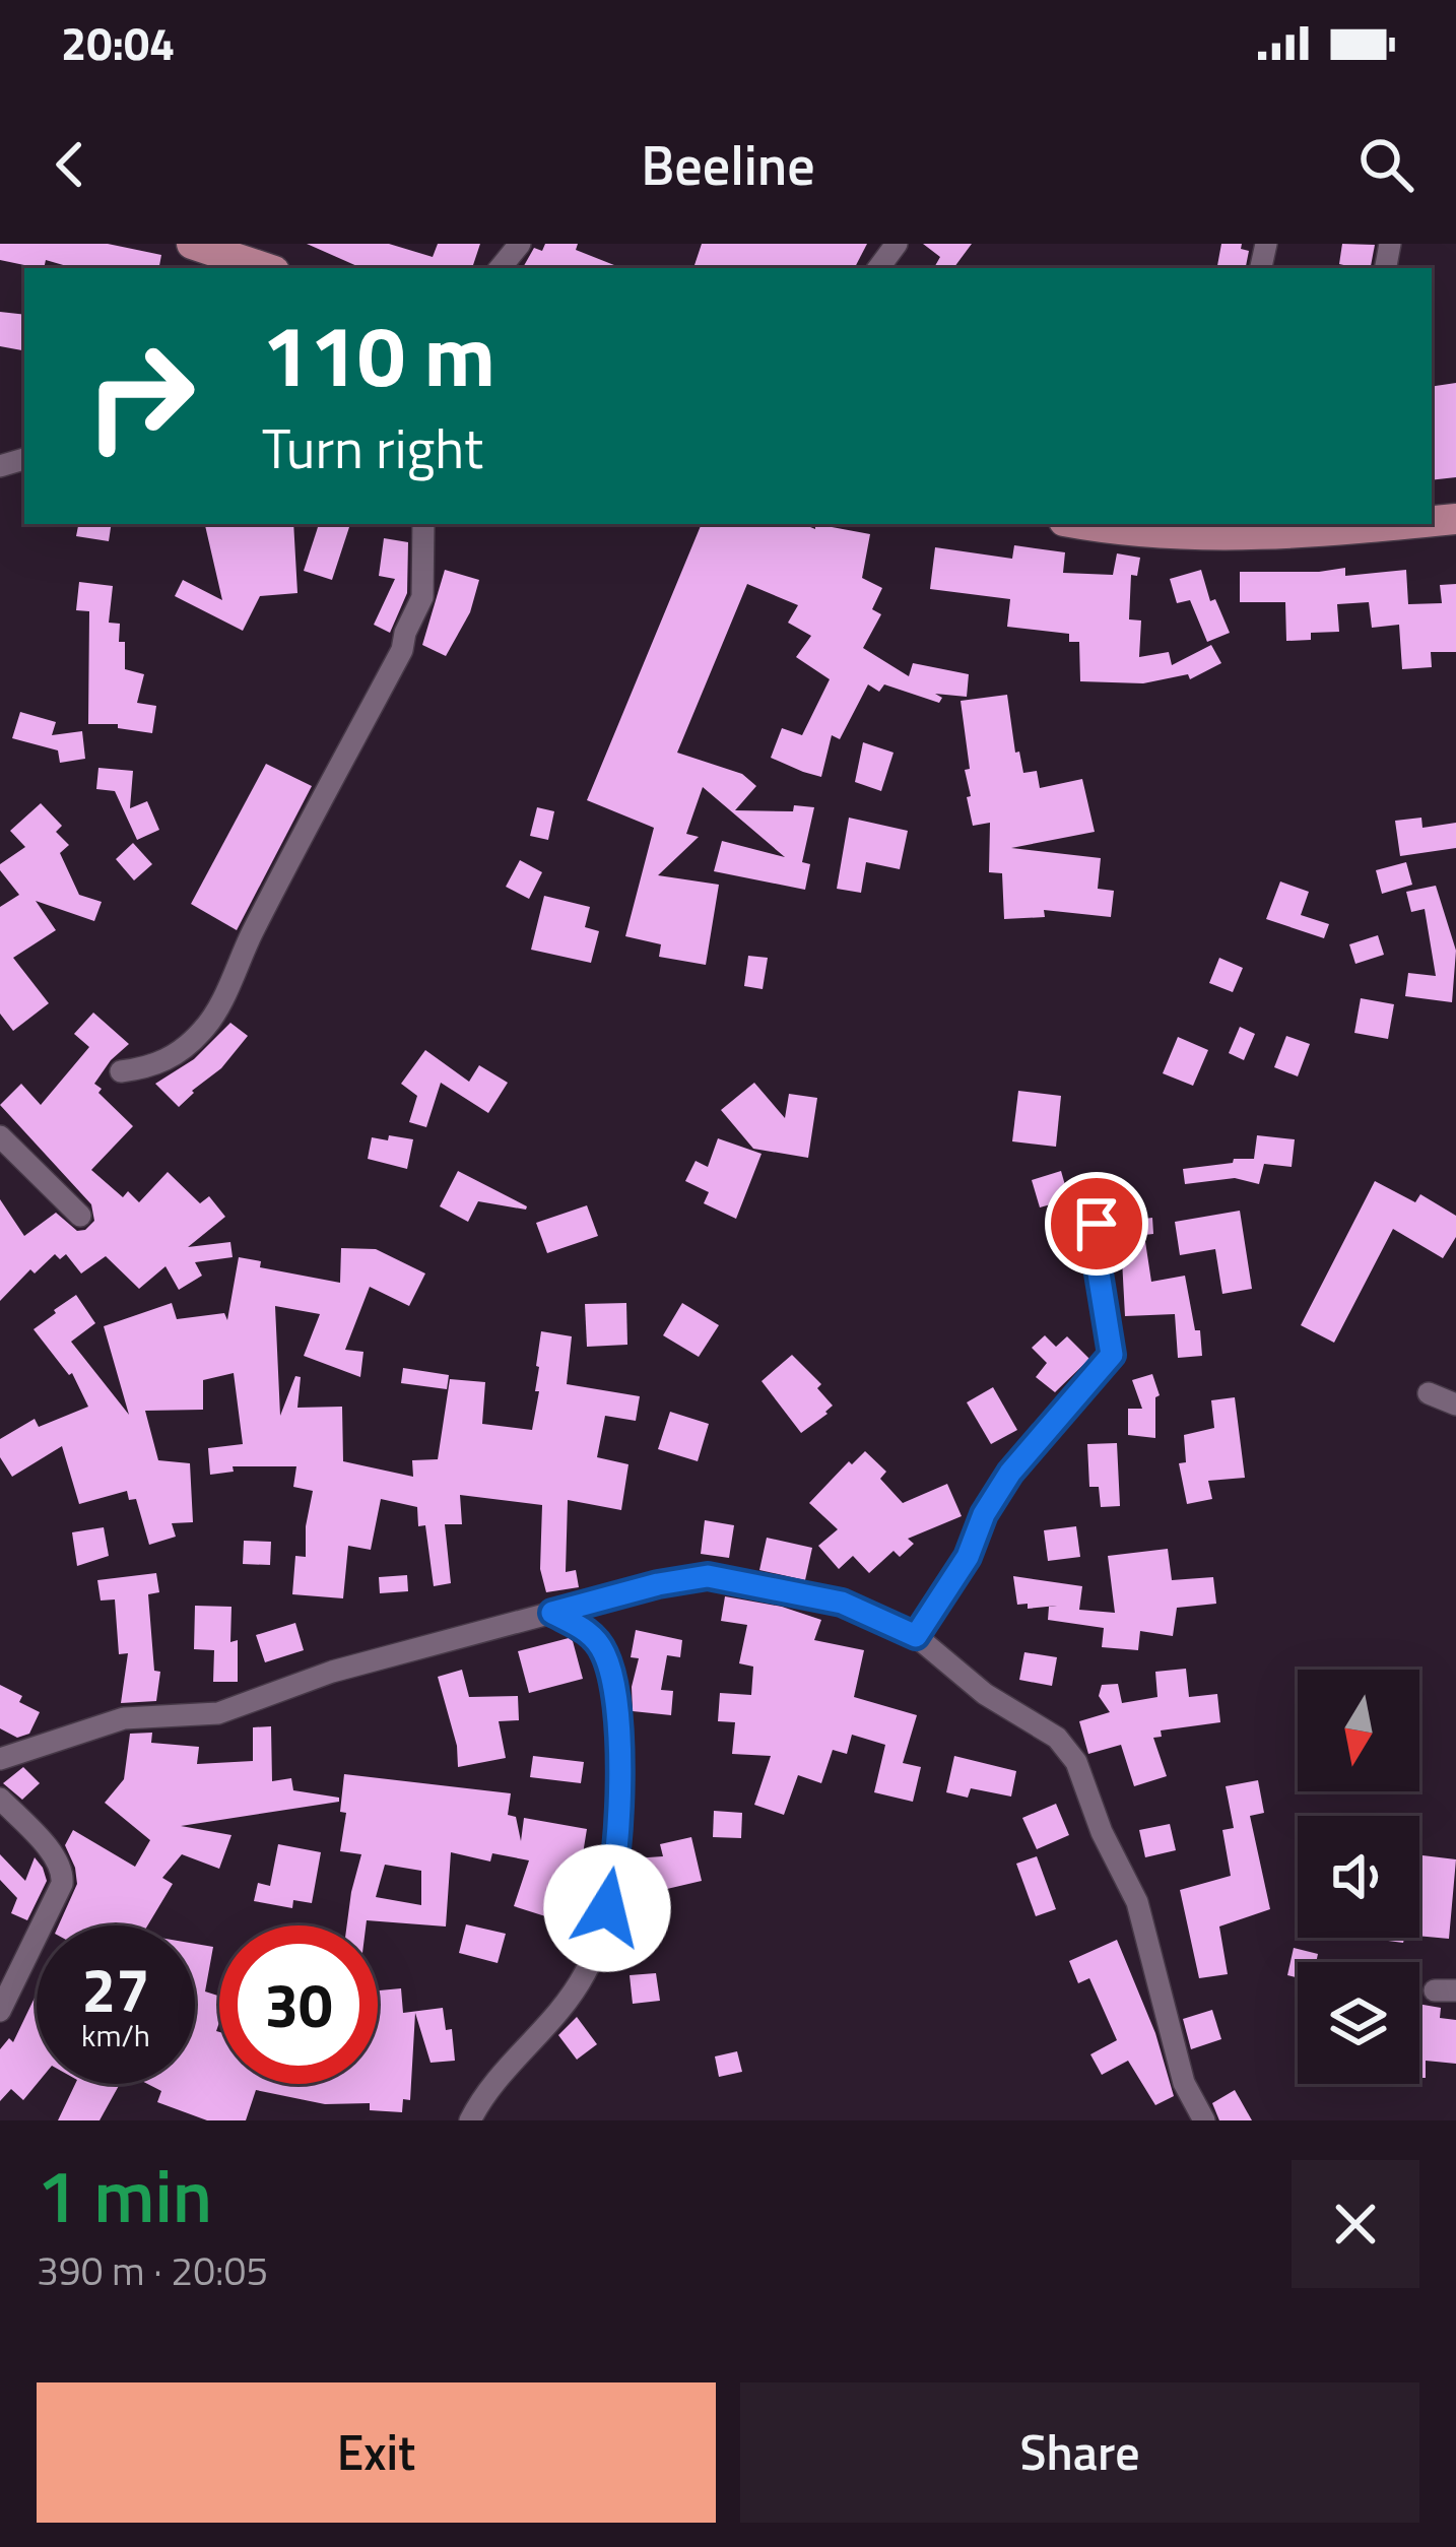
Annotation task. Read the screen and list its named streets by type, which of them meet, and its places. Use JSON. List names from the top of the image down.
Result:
{
  "north": "bottom",
  "page": {
    "status": "20:04",
    "header": "Beeline",
    "turn": ["110 m", "Turn right"],
    "speed": "27 km/h",
    "limit": "30",
    "heading": ["1 min", "390 m · 20:05"],
    "buttons": ["Exit", "Share"]
  }
}
